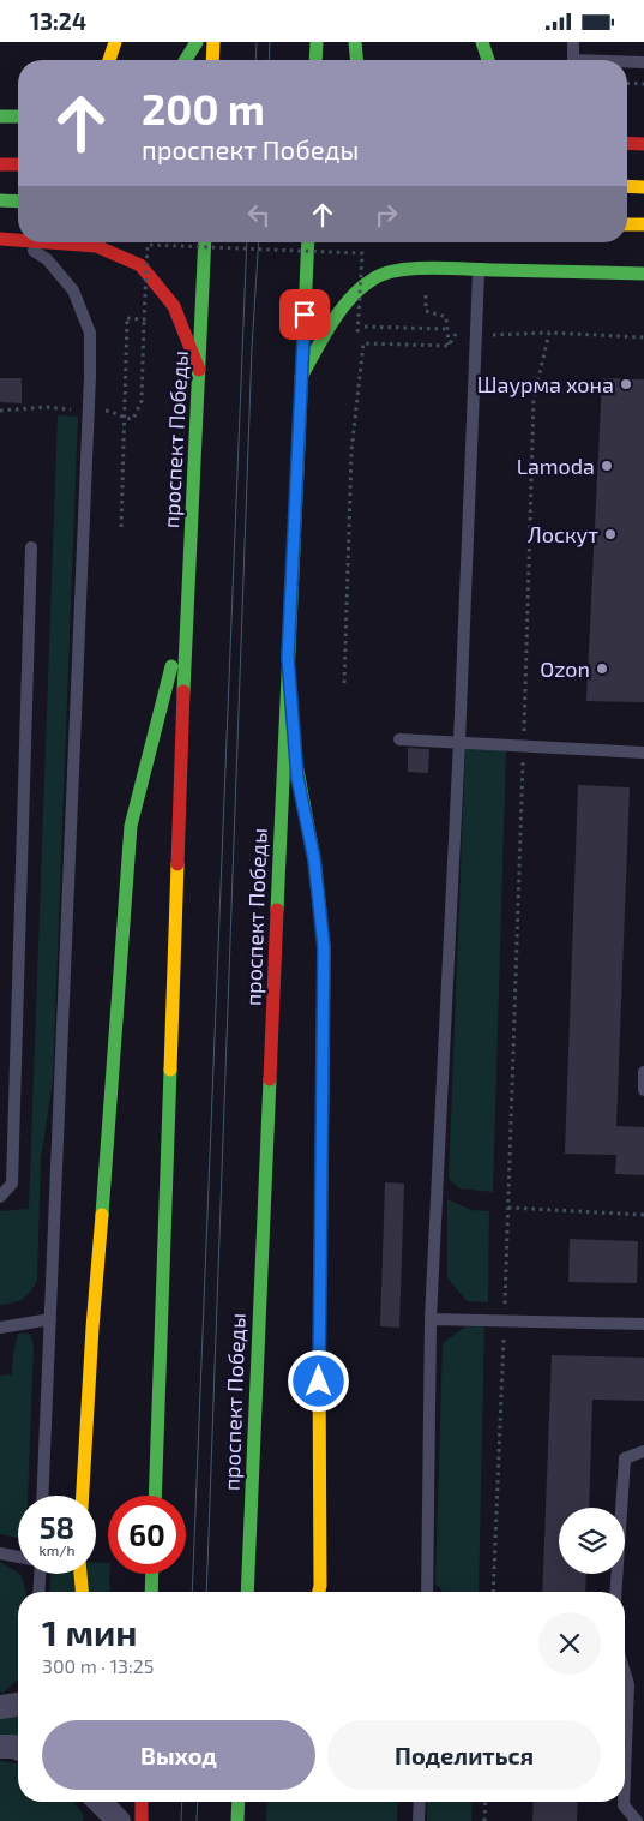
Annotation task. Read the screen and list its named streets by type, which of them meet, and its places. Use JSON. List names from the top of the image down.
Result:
{
  "streets": {
    "main road": ["проспект Победы"]
  },
  "places": [
    "Шаурма хона",
    "Lamoda",
    "Лоскут",
    "Ozon"
  ],
  "page": {
    "status": "13:24",
    "turn": ["200 m", "проспект Победы"],
    "speed": "58 km/h",
    "limit": "60",
    "heading": ["1 мин", "300 m · 13:25"],
    "buttons": ["Выход", "Поделиться"]
  }
}
